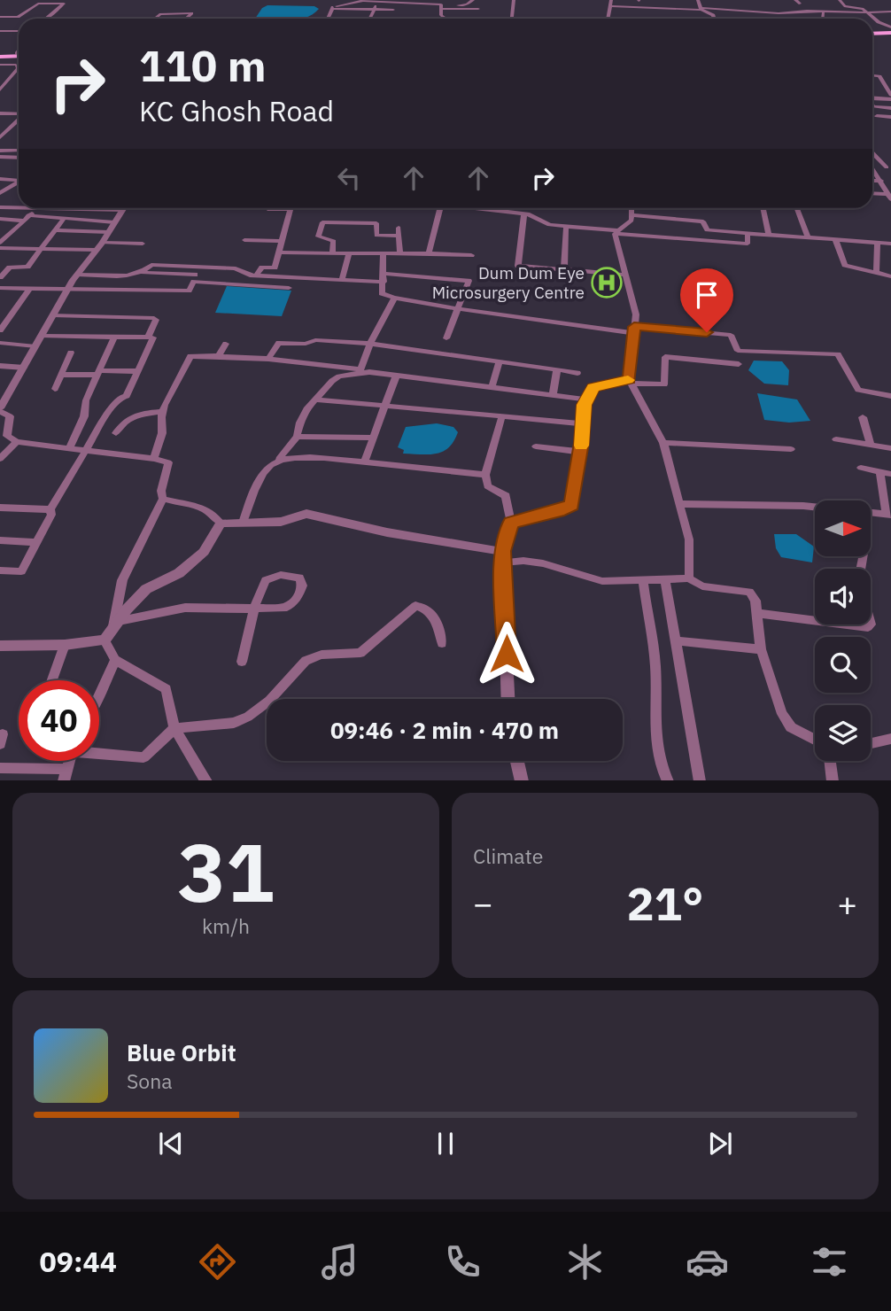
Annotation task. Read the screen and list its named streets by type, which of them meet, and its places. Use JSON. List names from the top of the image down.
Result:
{
  "places": {
    "hospital": ["Dum Dum Eye Microsurgery Centre"]
  },
  "north": "right",
  "page": {
    "turn": ["110 m", "KC Ghosh Road"],
    "limit": "40",
    "trip": "09:46 · 2 min · 470 m",
    "tile": [
      ["31", "km/h"],
      "Climate"
    ],
    "heat": ["−", "21°", "+"],
    "song": ["Blue Orbit", "Sona"],
    "tabs": "09:44"
  }
}
